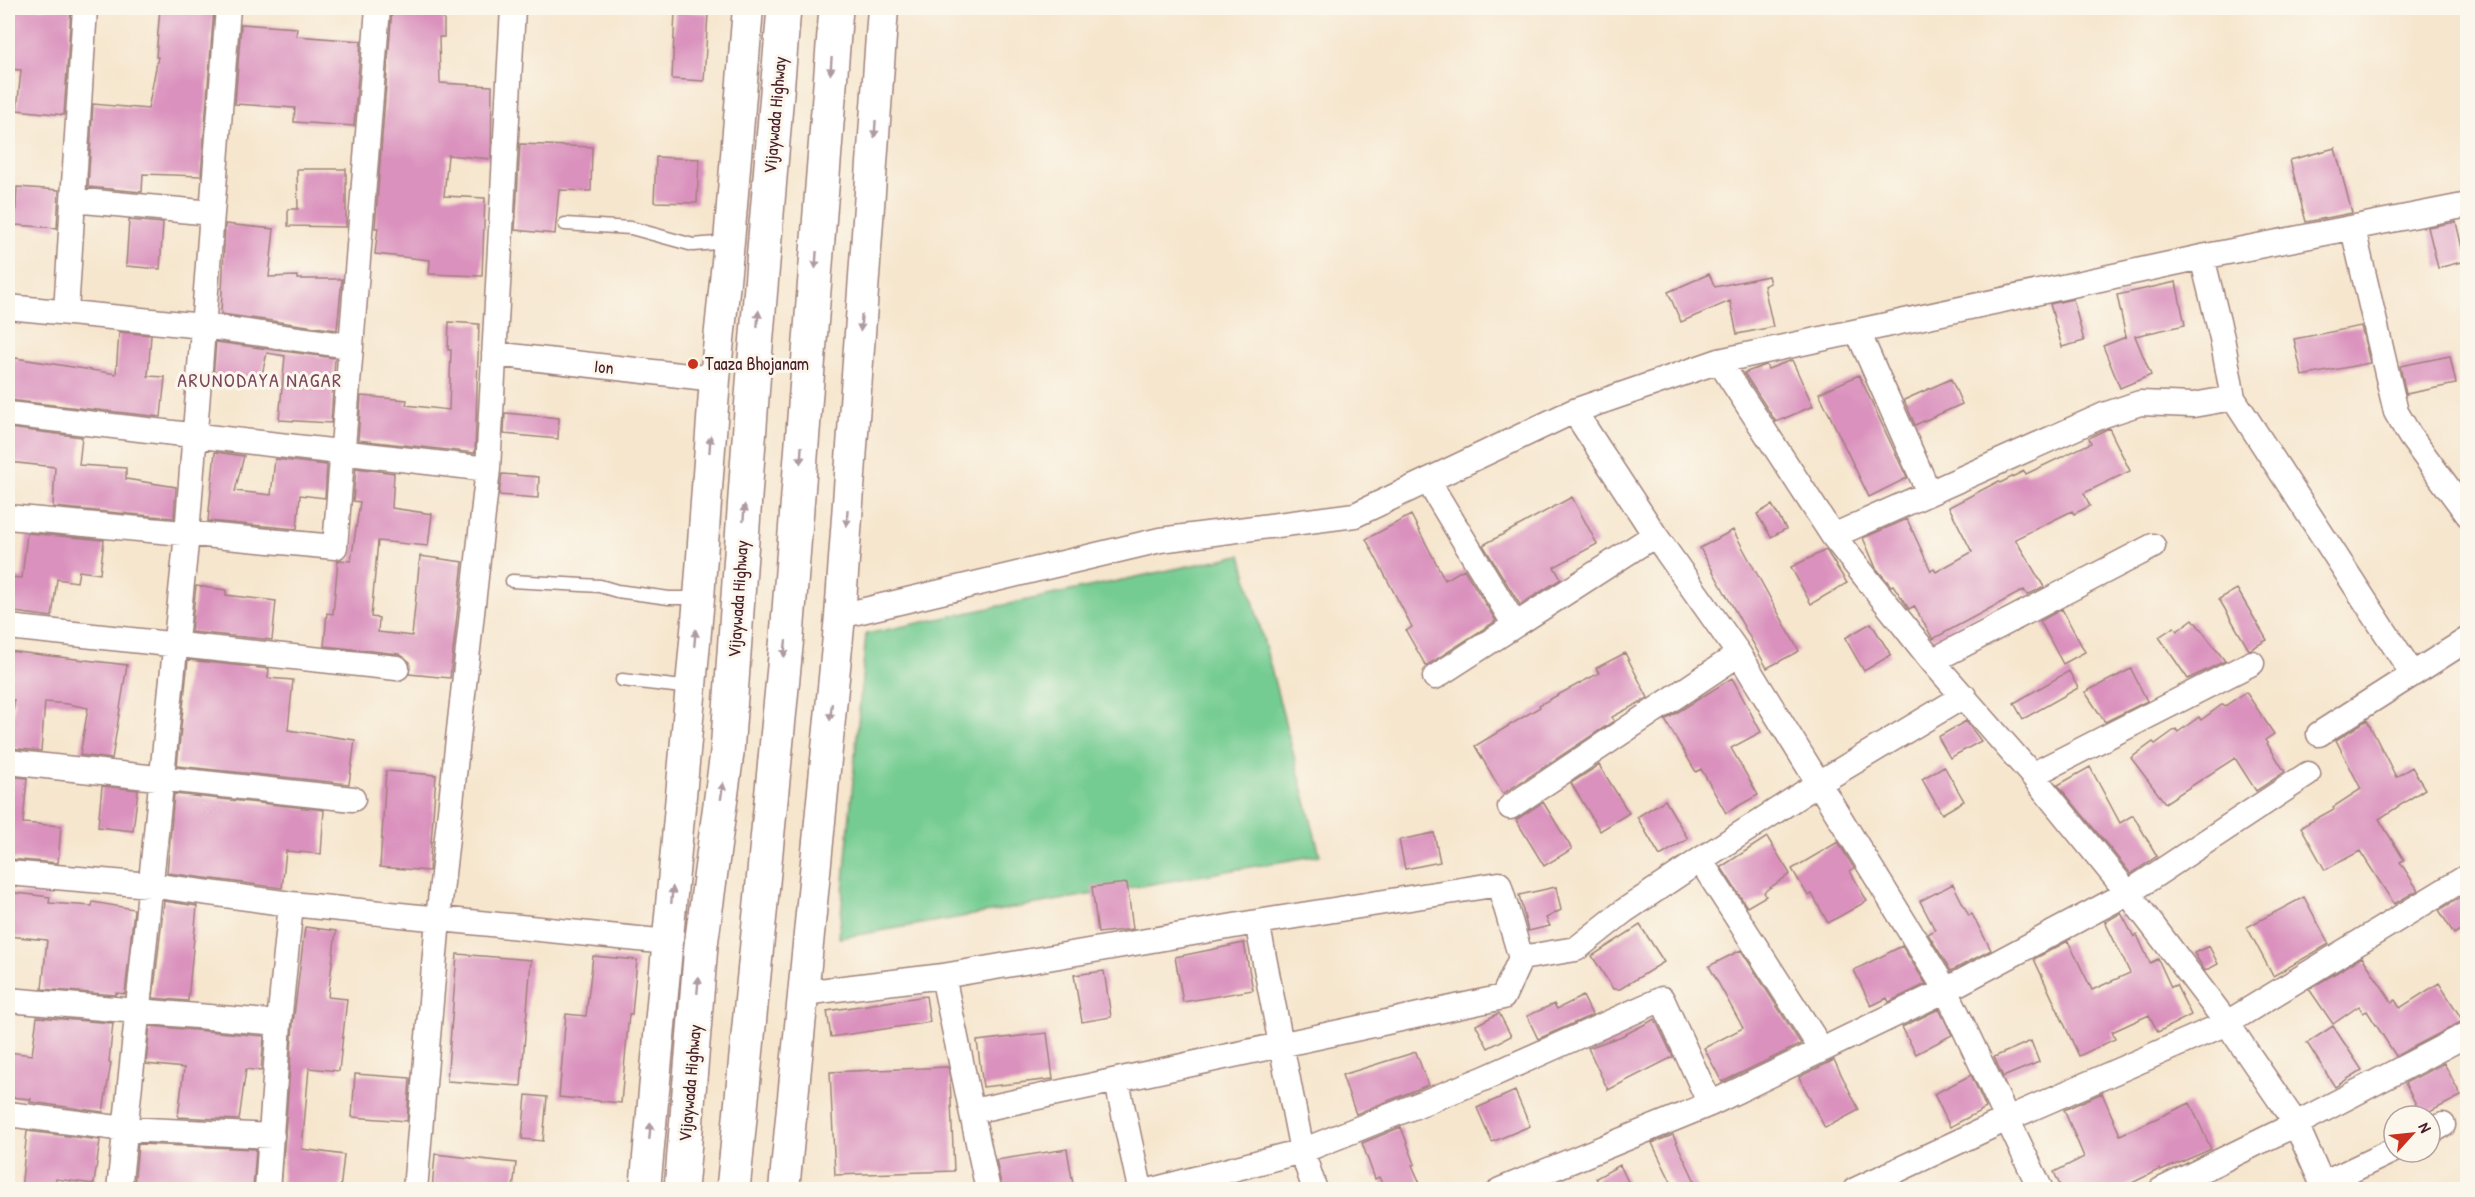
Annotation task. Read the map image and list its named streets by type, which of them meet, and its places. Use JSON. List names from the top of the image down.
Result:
{
  "streets": {
    "highway": ["Vijaywada Highway"],
    "street": ["Ion"]
  },
  "districts": ["ARUNODAYA NAGAR"],
  "places": ["Taaza Bhojanam"],
  "north": "top right"
}
